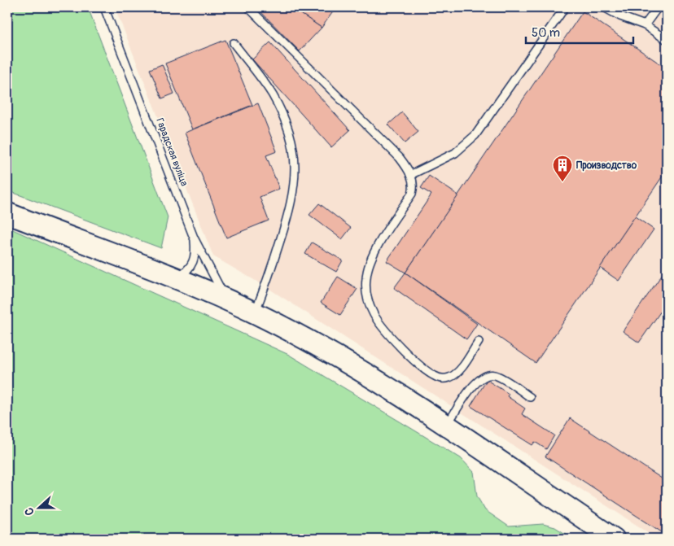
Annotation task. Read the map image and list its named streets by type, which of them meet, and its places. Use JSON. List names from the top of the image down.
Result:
{
  "streets": {
    "lane": ["Гарадская вуліца"]
  },
  "places": {
    "building": ["Производство"]
  },
  "scale_bar": "50 m",
  "north": "left"
}
